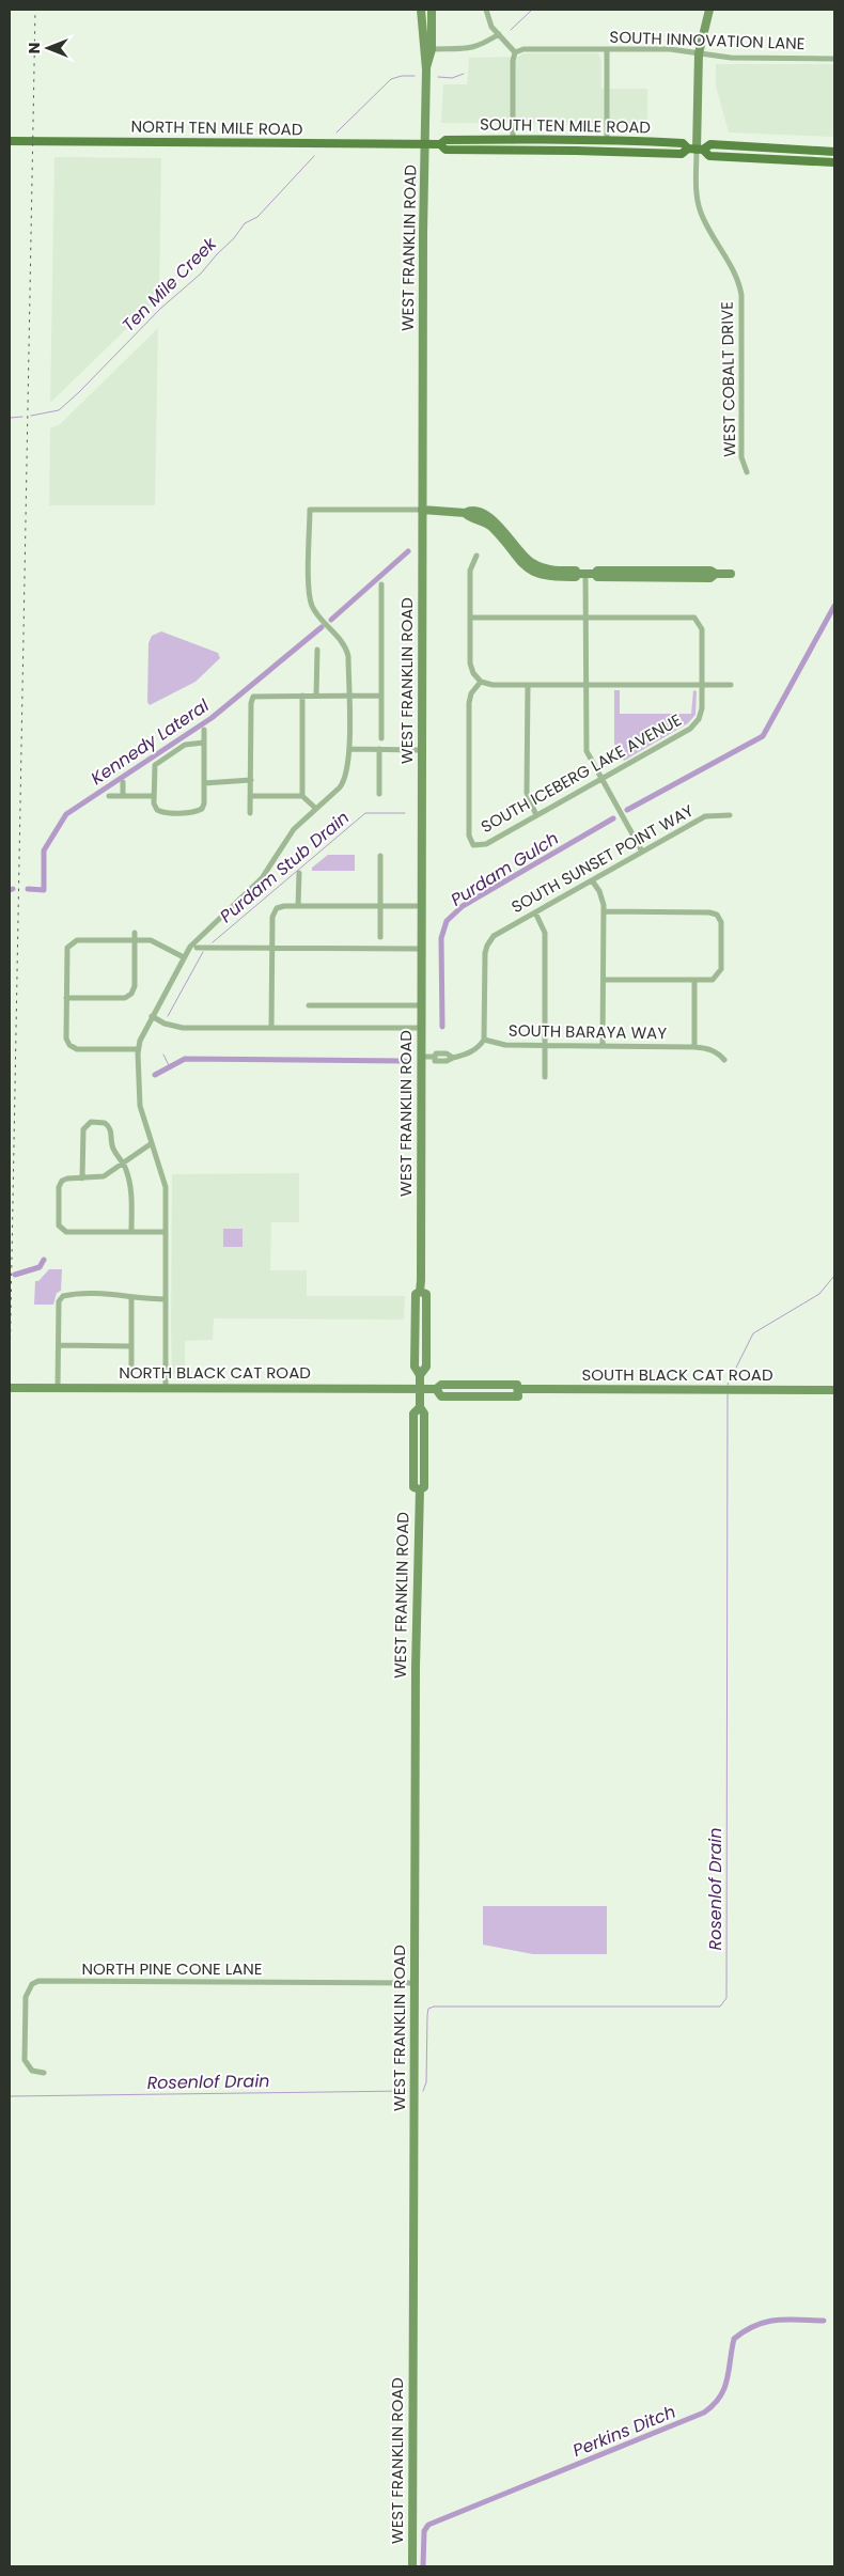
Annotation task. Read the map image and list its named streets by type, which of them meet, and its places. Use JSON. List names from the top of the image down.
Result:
{
  "streets": {
    "main road": [
      "SOUTH TEN MILE ROAD",
      "NORTH TEN MILE ROAD",
      "WEST FRANKLIN ROAD",
      "WEST COBALT DRIVE",
      "NORTH BLACK CAT ROAD",
      "SOUTH BLACK CAT ROAD"
    ],
    "street": [
      "SOUTH INNOVATION LANE",
      "SOUTH ICEBERG LAKE AVENUE",
      "SOUTH SUNSET POINT WAY",
      "SOUTH BARAYA WAY",
      "NORTH PINE CONE LANE"
    ]
  },
  "crossings": [
    ["SOUTH INNOVATION LANE", "WEST COBALT DRIVE"],
    ["SOUTH TEN MILE ROAD", "NORTH TEN MILE ROAD"],
    ["SOUTH TEN MILE ROAD", "WEST FRANKLIN ROAD"],
    ["SOUTH TEN MILE ROAD", "WEST COBALT DRIVE"],
    ["NORTH TEN MILE ROAD", "WEST FRANKLIN ROAD"],
    ["WEST FRANKLIN ROAD", "NORTH BLACK CAT ROAD"],
    ["WEST FRANKLIN ROAD", "SOUTH BLACK CAT ROAD"],
    ["WEST FRANKLIN ROAD", "NORTH PINE CONE LANE"],
    ["SOUTH SUNSET POINT WAY", "SOUTH BARAYA WAY"],
    ["NORTH BLACK CAT ROAD", "SOUTH BLACK CAT ROAD"]
  ],
  "water": [
    "Ten Mile Creek",
    "Kennedy Lateral",
    "Purdam Stub Drain",
    "Purdam Gulch",
    "Rosenlof Drain",
    "Perkins Ditch"
  ],
  "north": "left"
}
